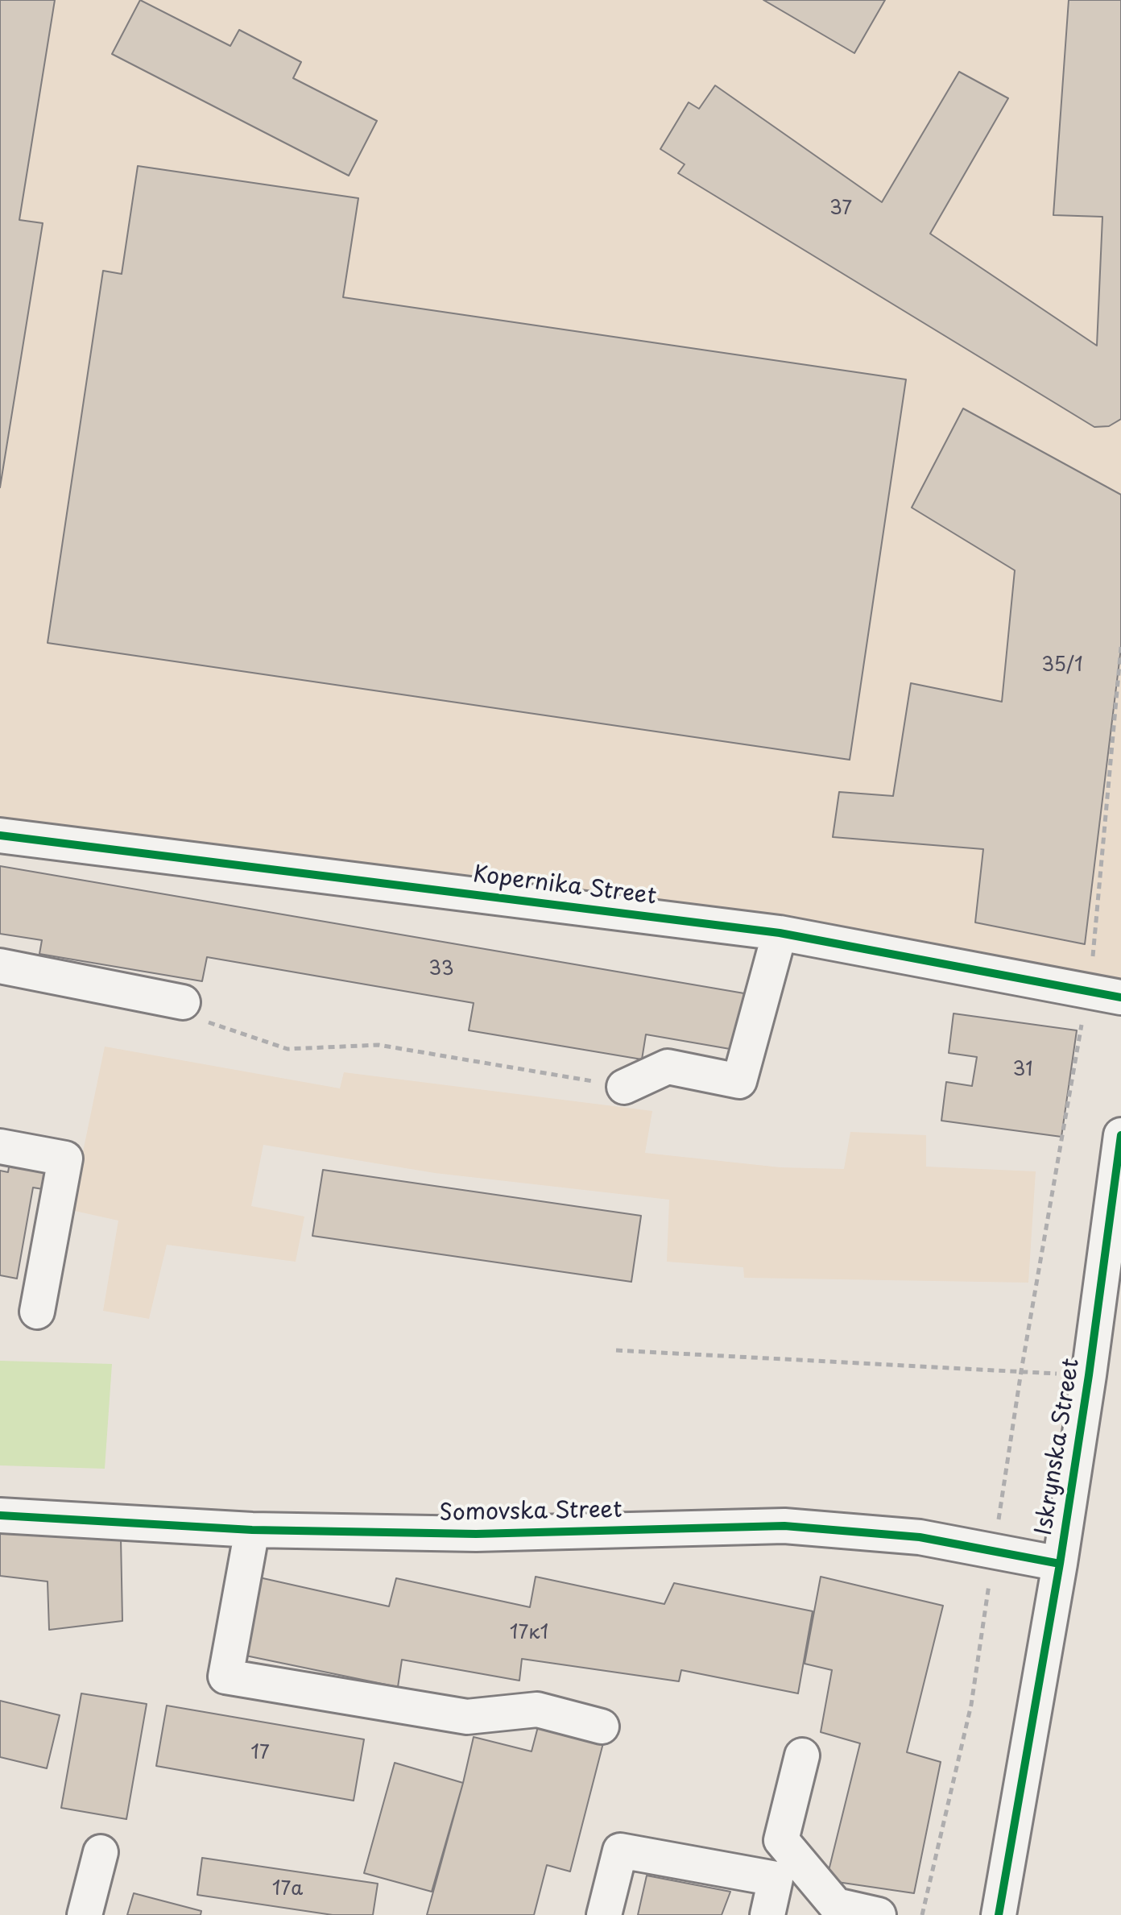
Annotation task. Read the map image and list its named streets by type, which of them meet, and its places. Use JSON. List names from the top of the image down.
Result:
{
  "streets": {
    "street": ["Kopernika Street", "Iskrynska Street", "Somovska Street"]
  },
  "crossings": [
    ["Iskrynska Street", "Somovska Street"]
  ],
  "house_numbers": [
    "37",
    "35/1",
    "33",
    "31",
    "17к1",
    "17",
    "17а"
  ]
}
